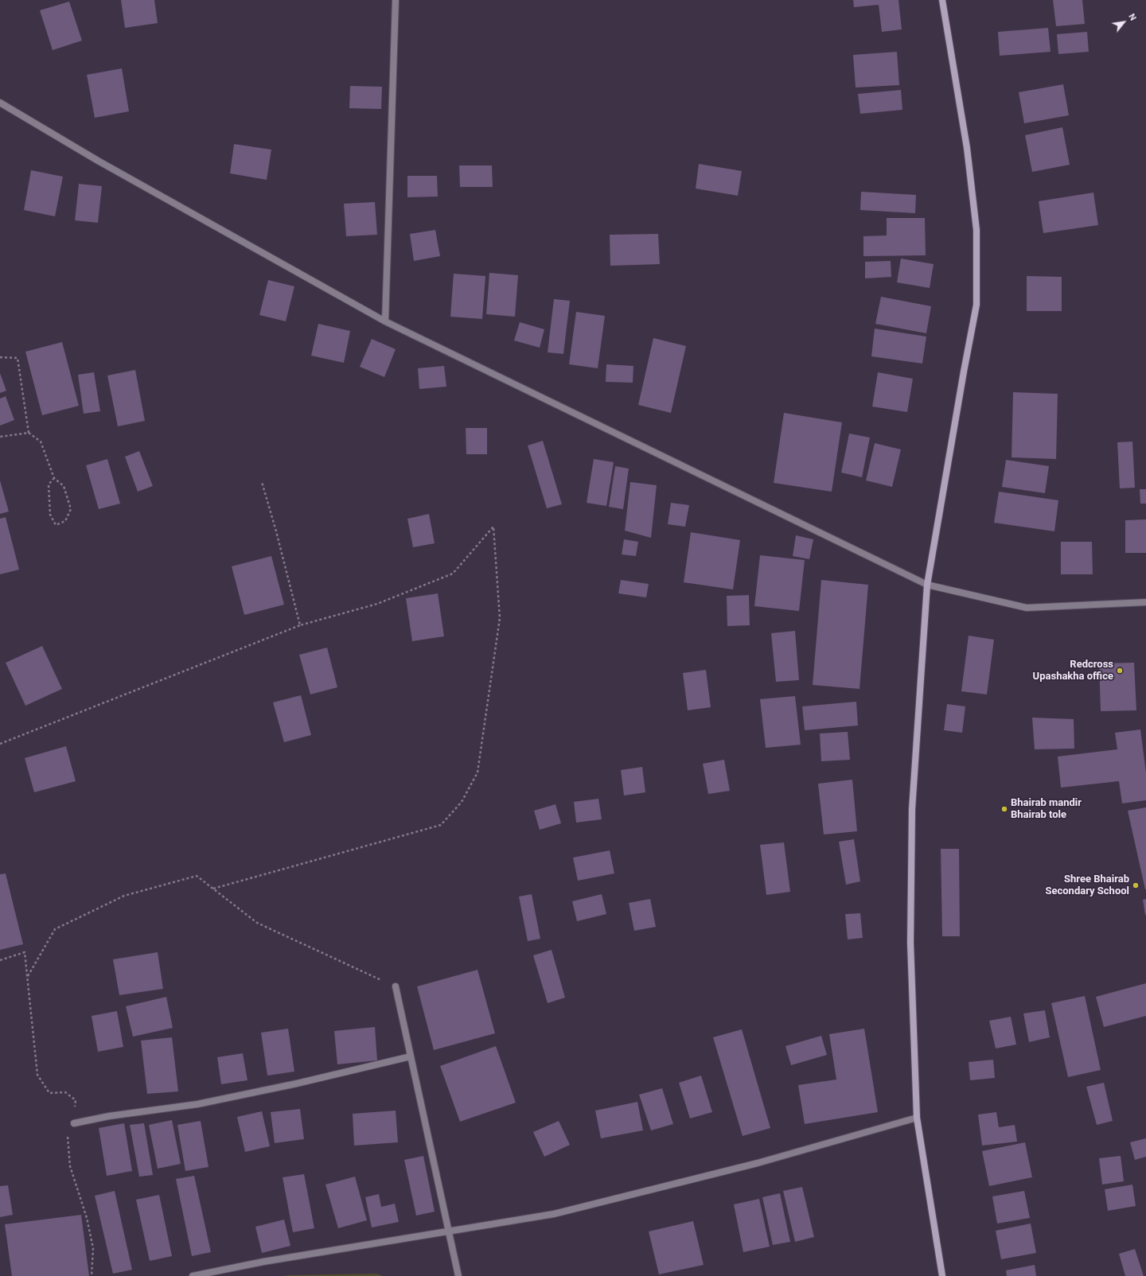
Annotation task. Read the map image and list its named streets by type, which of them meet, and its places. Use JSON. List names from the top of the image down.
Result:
{
  "places": ["Redcross Upashakha office", "Bhairab mandir Bhairab tole", "Shree Bhairab Secondary School"],
  "north": "top right"
}
